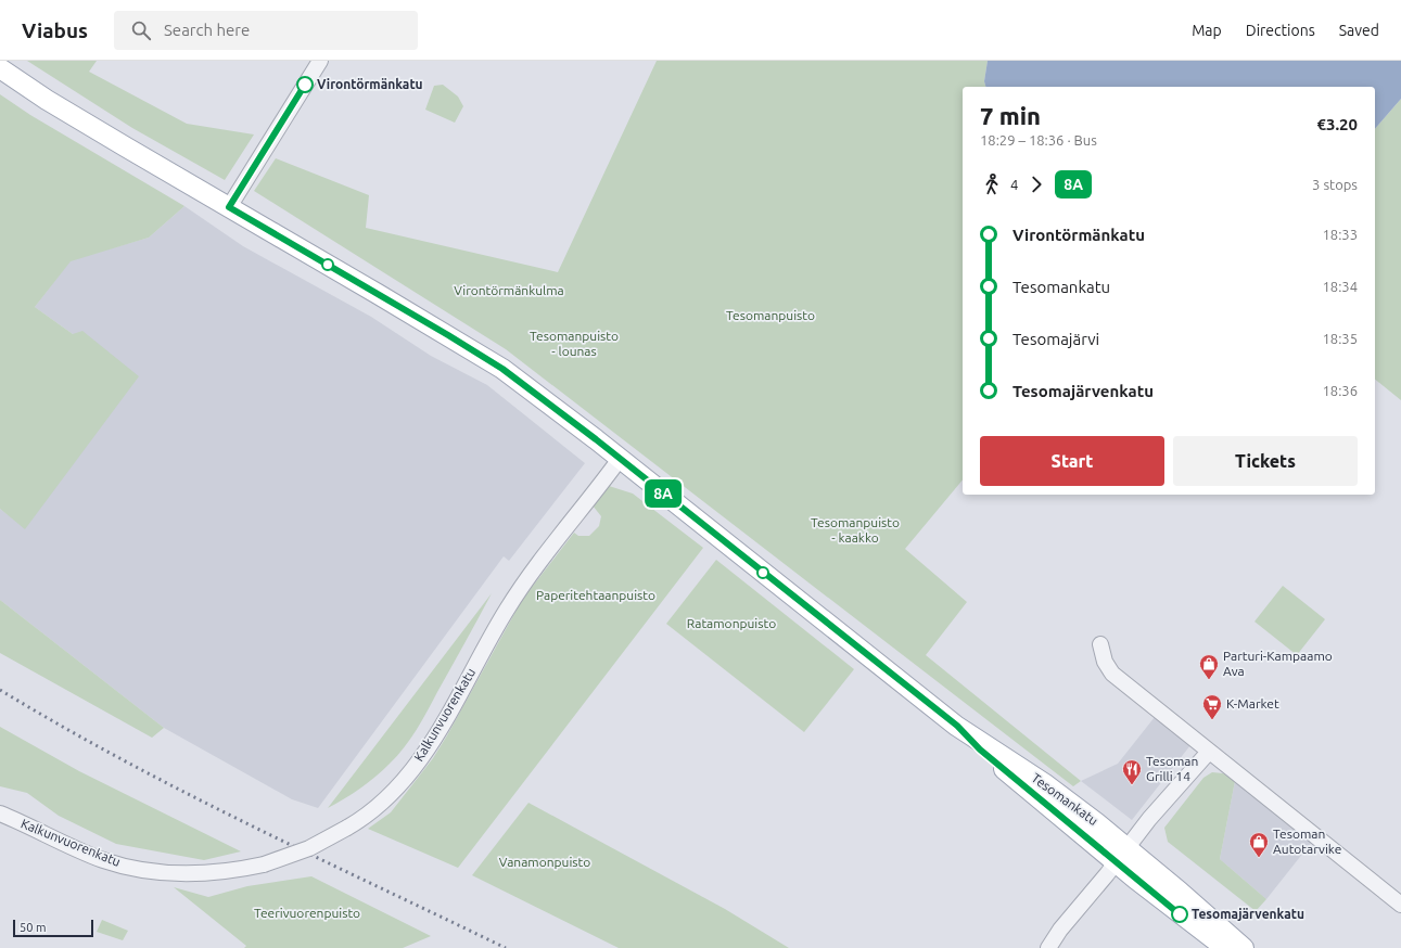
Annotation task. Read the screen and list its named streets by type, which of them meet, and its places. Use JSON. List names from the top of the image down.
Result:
{
  "streets": {
    "main road": ["Tesomankatu"],
    "street": ["Kalkunvuorenkatu"]
  },
  "crossings": [
    ["Kalkunvuorenkatu", "Tesomankatu"]
  ],
  "parks": [
    "Virontörmänkulma",
    "Tesomanpuisto",
    "Tesomanpuisto - lounas",
    "Tesomanpuisto - kaakko",
    "Paperitehtaanpuisto",
    "Ratamonpuisto",
    "Vanamonpuisto",
    "Teerivuorenpuisto"
  ],
  "places": {
    "other": ["Virontörmänkatu", "Tesomajärvenkatu"],
    "shop": ["Parturi-Kampaamo Ava", "Tesoman Autotarvike"],
    "supermarket": ["K-Market"],
    "restaurant": ["Tesoman Grilli 14"]
  },
  "lines": ["bus line 8A"],
  "scale_bar": "50 m",
  "page": {
    "header": "Viabus",
    "search": "Search here",
    "nav": ["Map", "Directions", "Saved"],
    "on_map": "8A",
    "heading": ["7 min", "18:29 – 18:36 · Bus", "€3.20"],
    "legs": ["4", "8A", "3 stops"],
    "list": [
      {
        "name": "Virontörmänkatu",
        "value": "18:33"
      },
      {
        "name": "Tesomankatu",
        "value": "18:34"
      },
      {
        "name": "Tesomajärvi",
        "value": "18:35"
      },
      {
        "name": "Tesomajärvenkatu",
        "value": "18:36"
      }
    ],
    "buttons": ["Start", "Tickets"],
    "scale": "50 m"
  }
}
